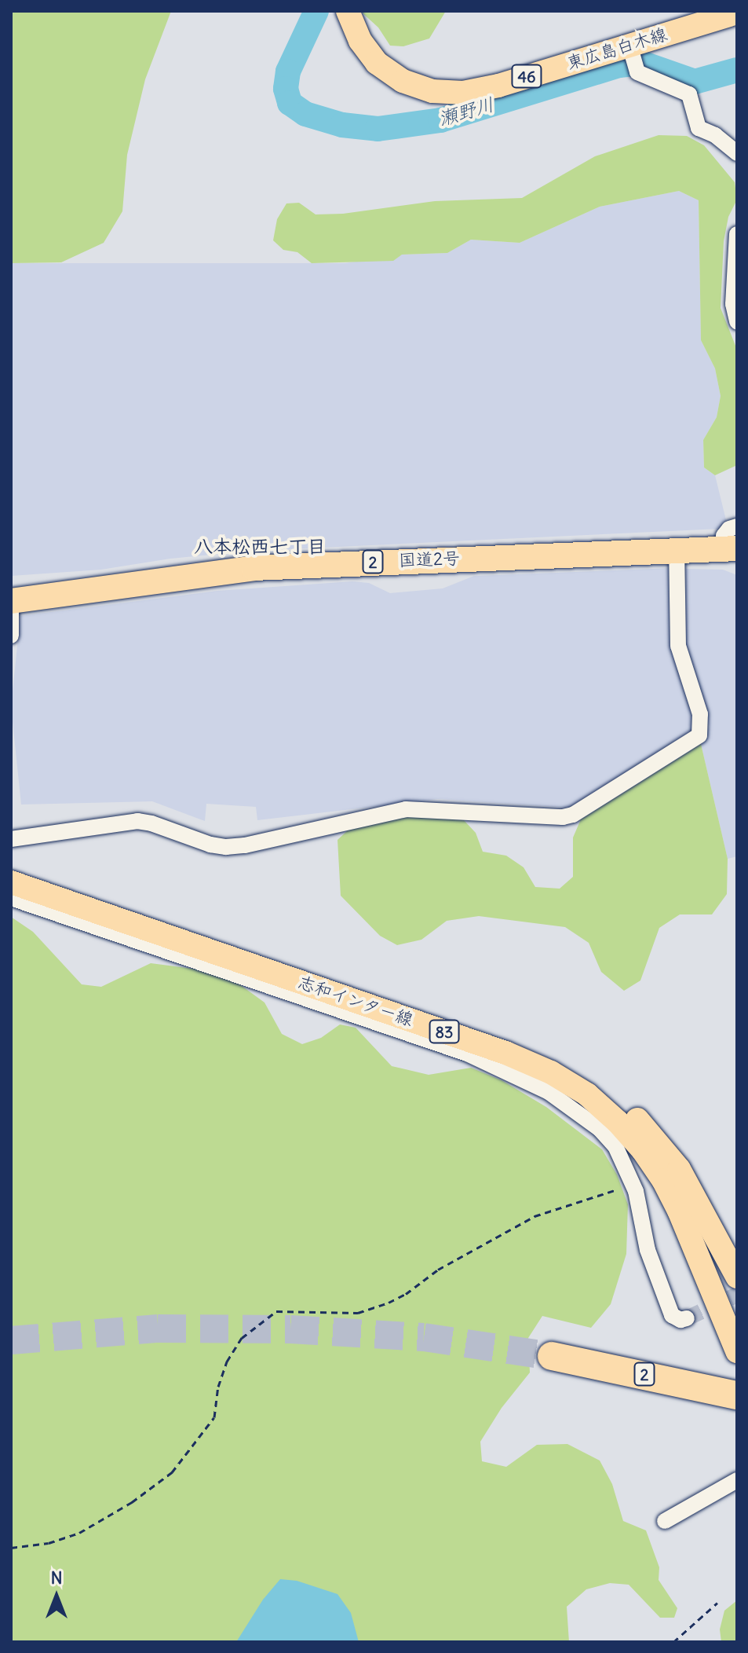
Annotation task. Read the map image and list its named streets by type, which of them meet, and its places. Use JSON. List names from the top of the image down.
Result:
{
  "streets": {
    "highway": ["国道2号", "2"],
    "main road": [
      "東広島白木線",
      "46",
      "志和インター線",
      "83"
    ]
  },
  "districts": ["八本松西七丁目"],
  "water": ["瀬野川"],
  "north": "top"
}
